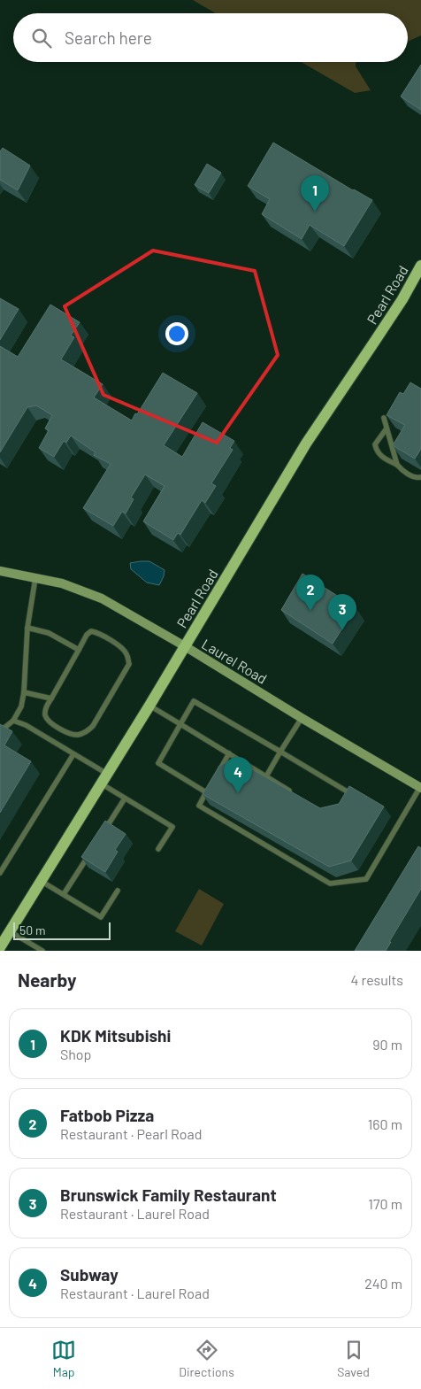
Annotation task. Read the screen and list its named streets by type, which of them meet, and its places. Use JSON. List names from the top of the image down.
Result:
{
  "streets": {
    "main road": ["Pearl Road"],
    "street": ["Laurel Road"]
  },
  "crossings": [
    ["Pearl Road", "Laurel Road"]
  ],
  "scale_bar": "50 m",
  "page": {
    "search": "Search here",
    "pins": [
      "1",
      "2",
      "3",
      "4"
    ],
    "scale": "50 m",
    "heading": ["Nearby", "4 results"],
    "list": [
      {
        "mark": "1",
        "name": "KDK Mitsubishi",
        "note": "Shop",
        "value": "90 m"
      },
      {
        "mark": "2",
        "name": "Fatbob Pizza",
        "note": "Restaurant · Pearl Road",
        "value": "160 m"
      },
      {
        "mark": "3",
        "name": "Brunswick Family Restaurant",
        "note": "Restaurant · Laurel Road",
        "value": "170 m"
      },
      {
        "mark": "4",
        "name": "Subway",
        "note": "Restaurant · Laurel Road",
        "value": "240 m"
      }
    ],
    "nav": ["Map", "Directions", "Saved"]
  }
}
